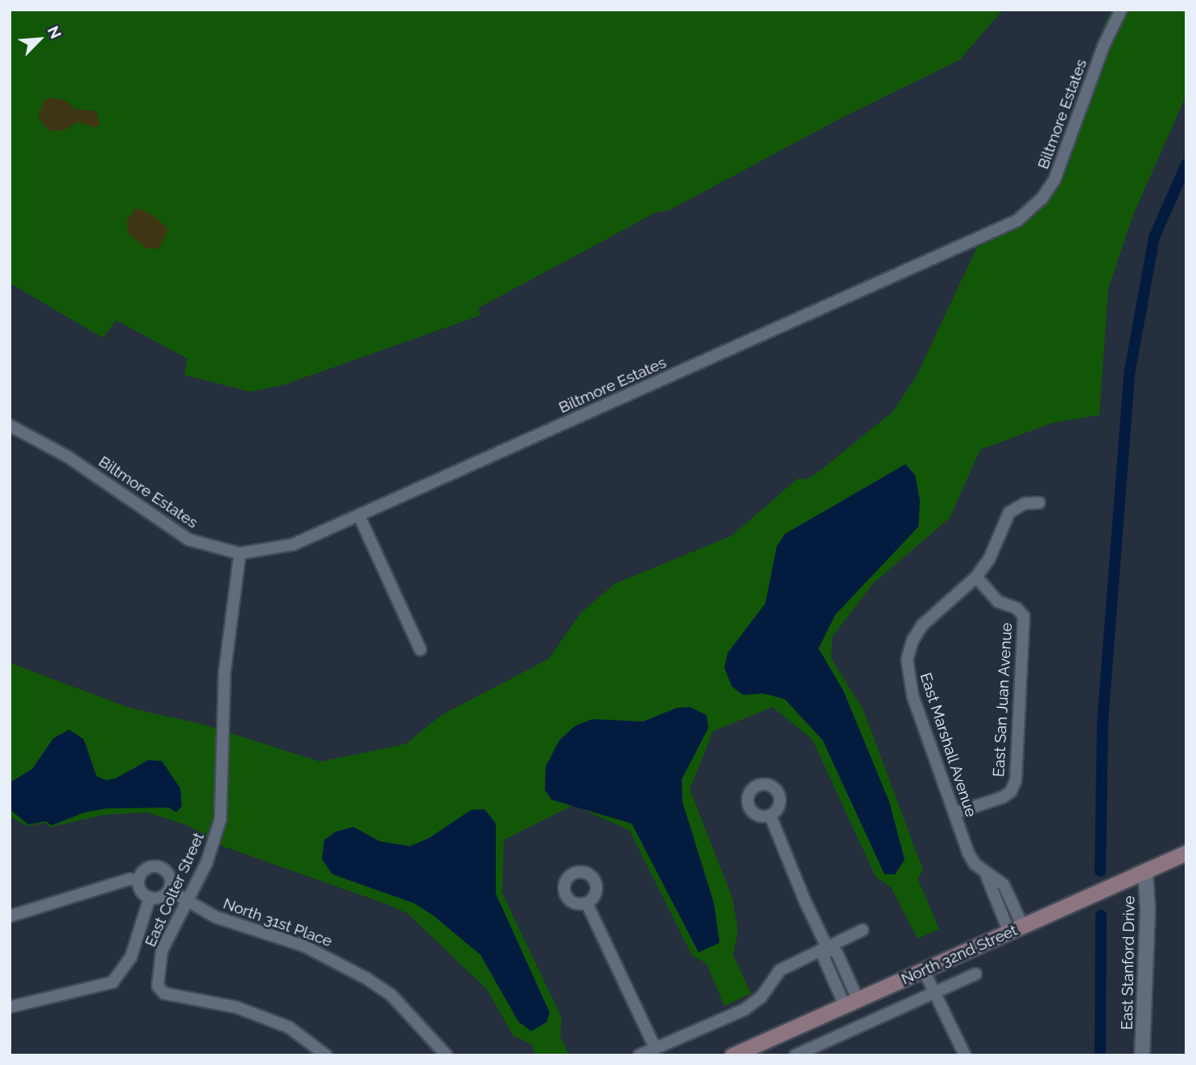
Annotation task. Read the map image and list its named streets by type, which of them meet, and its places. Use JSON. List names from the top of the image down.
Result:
{
  "streets": {
    "main road": ["North 32nd Street"],
    "street": [
      "Biltmore Estates",
      "East San Juan Avenue",
      "East Marshall Avenue",
      "East Colter Street",
      "North 31st Place",
      "East Stanford Drive"
    ]
  },
  "crossings": [
    ["Biltmore Estates", "East Colter Street"],
    ["East San Juan Avenue", "East Marshall Avenue"],
    ["East Marshall Avenue", "North 32nd Street"],
    ["East Colter Street", "North 31st Place"],
    ["North 32nd Street", "East Stanford Drive"]
  ],
  "north": "top right"
}
